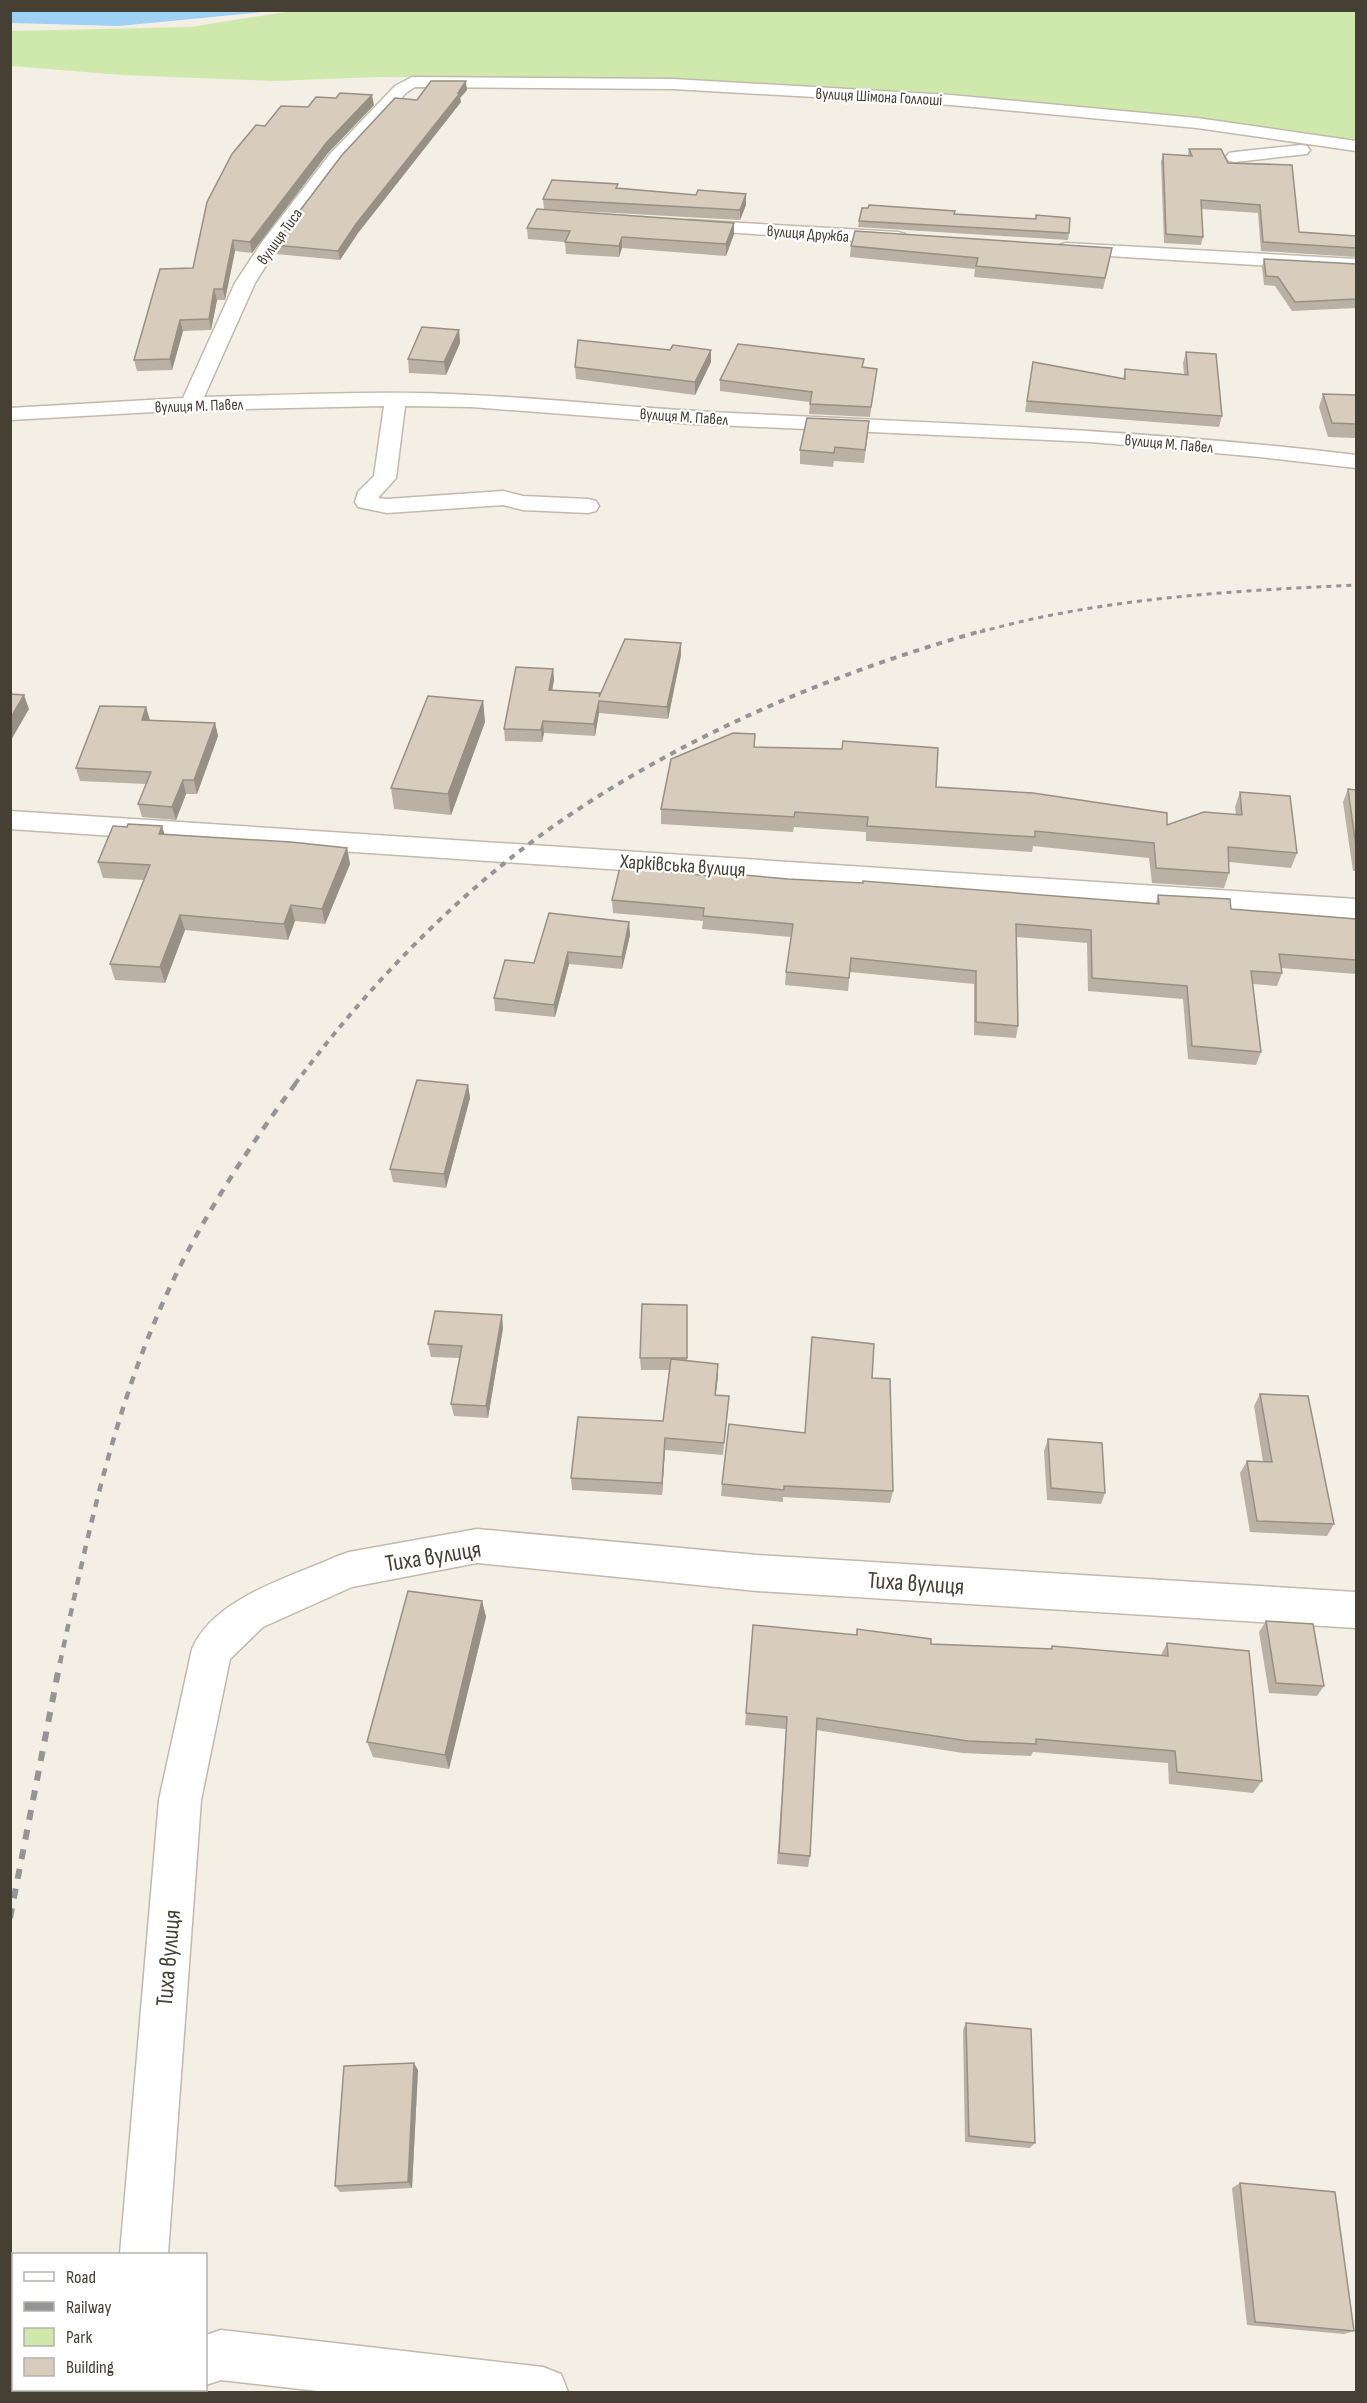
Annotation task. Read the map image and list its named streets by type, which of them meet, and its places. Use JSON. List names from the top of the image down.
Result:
{
  "streets": {
    "street": [
      "вулиця Шімона Голлоші",
      "вулиця Дружба",
      "вулиця Тиса",
      "вулиця М. Павел",
      "Харківська вулиця",
      "Тиха вулиця"
    ]
  },
  "crossings": [
    ["вулиця Шімона Голлоші", "вулиця Тиса"],
    ["вулиця Тиса", "вулиця М. Павел"]
  ],
  "legend": [
    "Road",
    "Railway",
    "Park",
    "Building"
  ]
}
